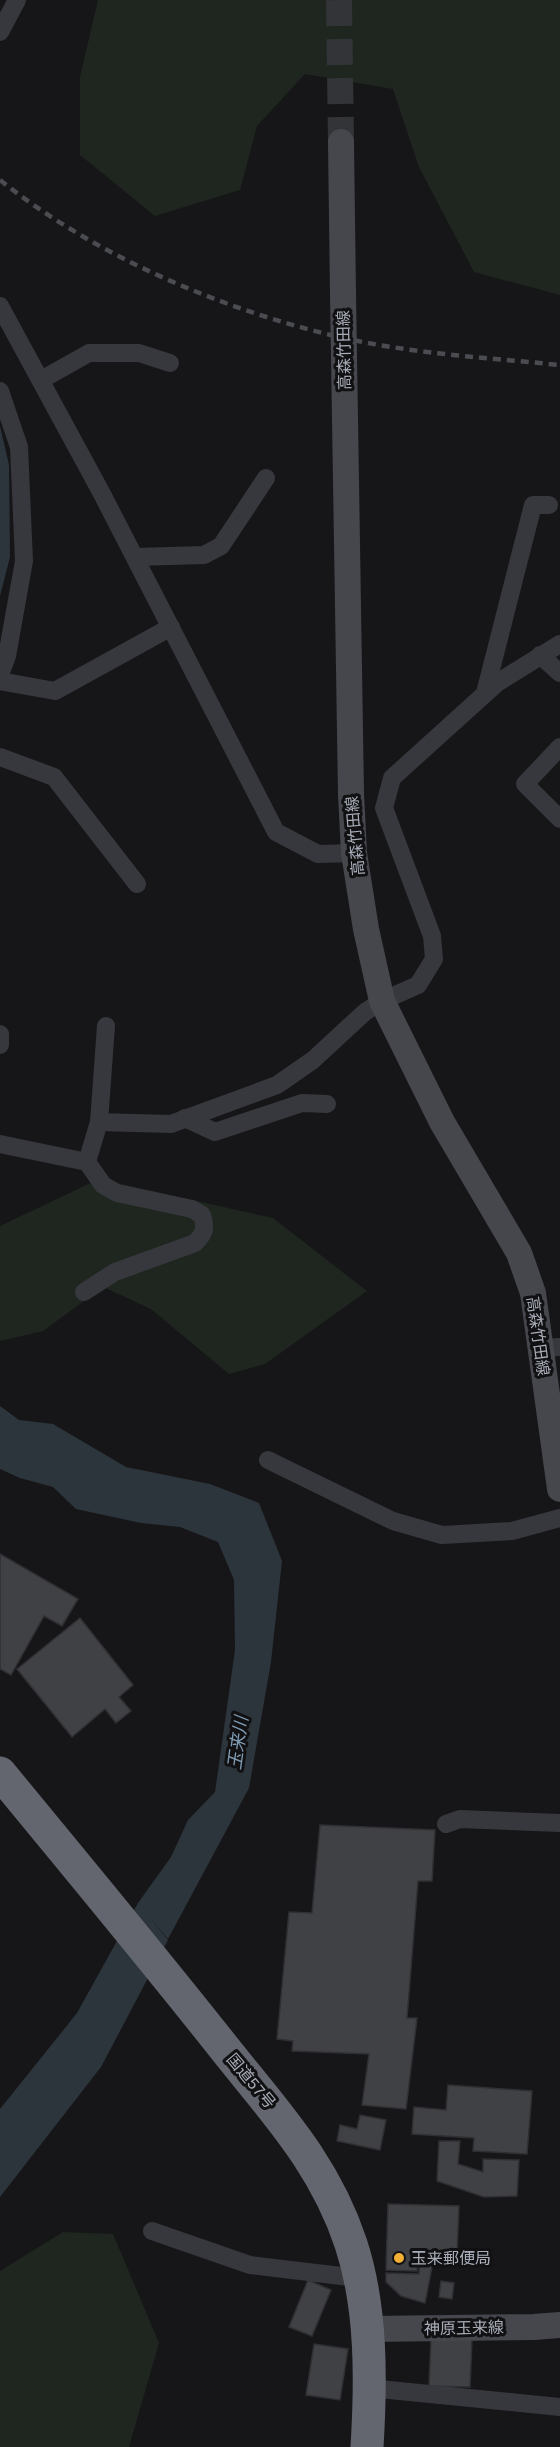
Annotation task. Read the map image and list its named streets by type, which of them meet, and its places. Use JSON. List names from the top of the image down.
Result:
{
  "streets": {
    "highway": ["国道57号"],
    "main road": ["高森竹田線", "神原玉来線"]
  },
  "crossings": [
    ["国道57号", "神原玉来線"]
  ],
  "water": ["玉来川"],
  "places": ["玉来郵便局"]
}
